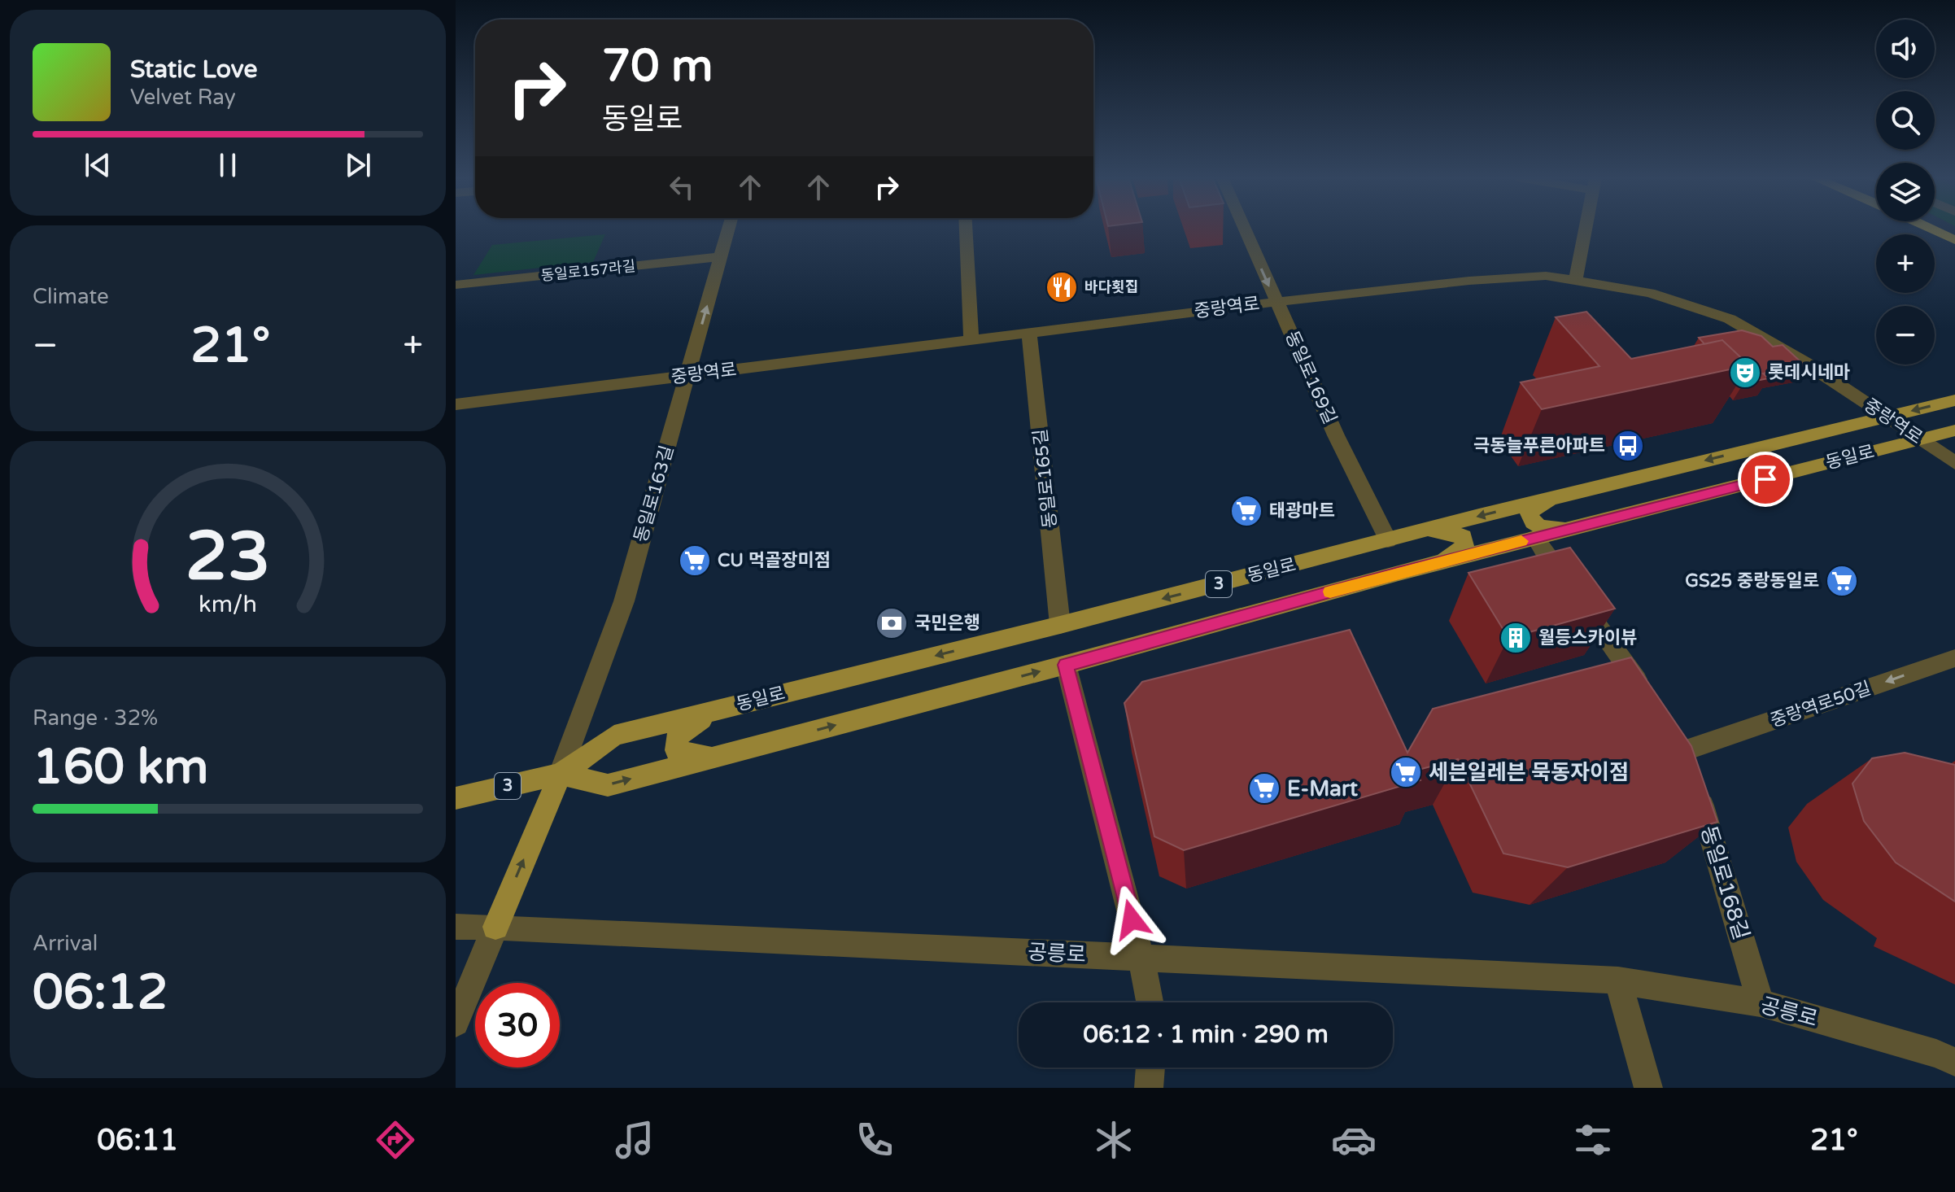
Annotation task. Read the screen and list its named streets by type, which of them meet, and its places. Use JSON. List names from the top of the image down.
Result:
{
  "streets": {
    "main road": ["동일로", "3"],
    "street": [
      "동일로157라길",
      "중랑역로",
      "동일로169길",
      "동일로165길",
      "동일로163길",
      "중랑역로50길",
      "동일로168길",
      "공릉로"
    ]
  },
  "crossings": [
    ["동일로157라길", "동일로163길"],
    ["중랑역로", "동일로169길"],
    ["중랑역로", "동일로"],
    ["중랑역로", "동일로165길"],
    ["중랑역로", "동일로163길"],
    ["동일로169길", "동일로"],
    ["동일로", "동일로165길"],
    ["동일로", "동일로163길"],
    ["중랑역로50길", "동일로168길"],
    ["동일로168길", "공릉로"]
  ],
  "one_way": ["중랑역로50길"],
  "places": {
    "restaurant": ["바다횟집"],
    "theatre": ["롯데시네마"],
    "bus stop": ["극동늘푸른아파트"],
    "supermarket": [
      "태광마트",
      "CU 먹골장미점",
      "GS25 중랑동일로",
      "세븐일레븐 묵동자이점",
      "E-Mart"
    ],
    "bank": ["국민은행"],
    "building": ["월등스카이뷰"]
  },
  "page": {
    "map_buttons": ["+", "−"],
    "turn": ["70 m", "동일로"],
    "song": ["Static Love", "Velvet Ray"],
    "tile": [
      "Climate",
      ["Range · 32%", "160 km"],
      ["Arrival", "06:12"]
    ],
    "heat": ["−", "21°", "+"],
    "limit": "30",
    "trip": "06:12 · 1 min · 290 m",
    "tabs": ["06:11", "21°"],
    "gauge": ["23", "km/h"]
  }
}
